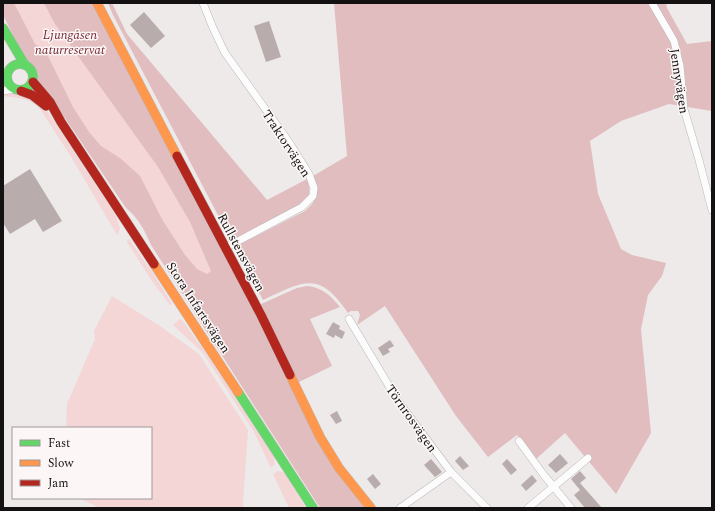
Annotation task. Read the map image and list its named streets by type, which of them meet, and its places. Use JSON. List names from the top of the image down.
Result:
{
  "streets": {
    "main road": ["Rullstensvägen", "Stora Infartsvägen"],
    "street": ["Jennyvägen", "Traktorvägen", "Törnrosvägen"]
  },
  "crossings": [
    ["Traktorvägen", "Rullstensvägen"]
  ],
  "parks": ["Ljungåsen naturreservat"],
  "legend": ["Fast", "Slow", "Jam"]
}
